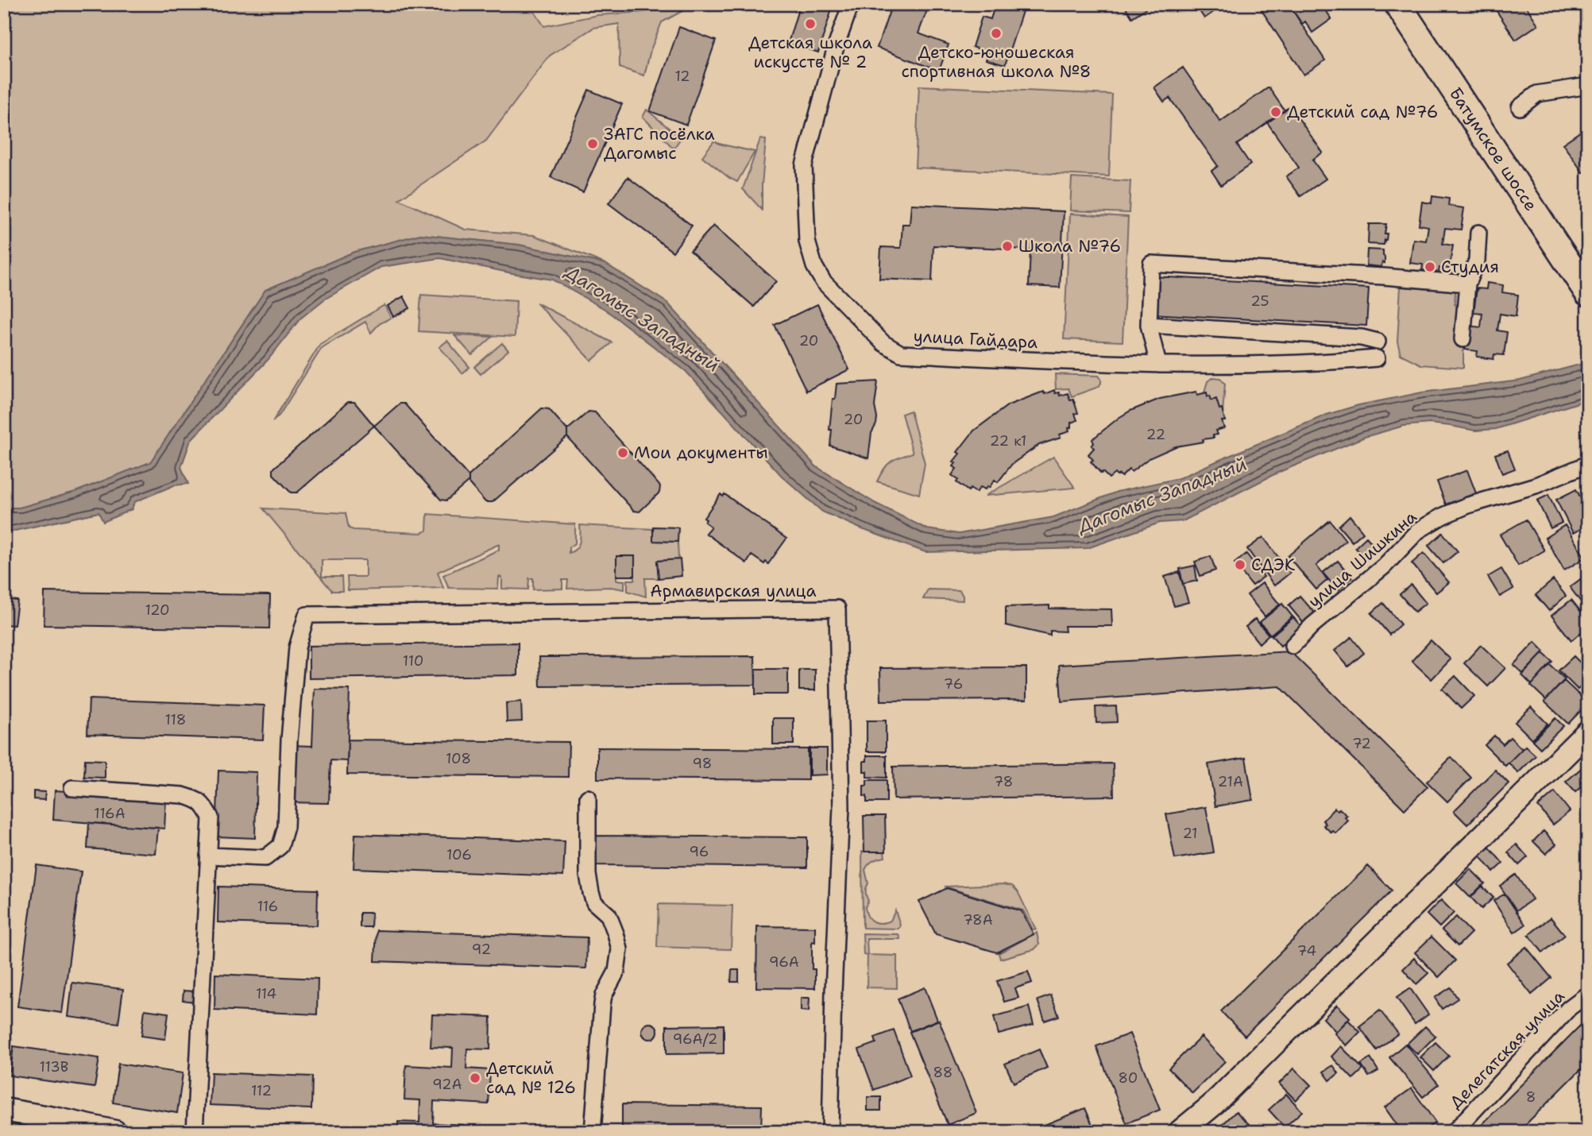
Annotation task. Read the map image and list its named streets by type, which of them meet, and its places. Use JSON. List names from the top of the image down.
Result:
{
  "streets": {
    "highway": ["Батумское шоссе"],
    "street": [
      "улица Гайдара",
      "улица Шишкина",
      "Армавирская улица",
      "Делегатская улица"
    ]
  },
  "water": ["Дагомыс Западный"],
  "places": [
    "Детская школа искусств № 2",
    "Детско-юношеская спортивная школа №8",
    "Детский сад №76",
    "ЗАГС посёлка Дагомыс",
    "Школа №76",
    "Студия",
    "Мои документы",
    "СДЭК",
    "Детский сад № 126"
  ],
  "house_numbers": [
    "12",
    "25",
    "20",
    "20",
    "22",
    "22 к1",
    "120",
    "110",
    "76",
    "118",
    "72",
    "108",
    "98",
    "78",
    "21А",
    "116А",
    "21",
    "96",
    "106",
    "116",
    "78А",
    "92",
    "74",
    "96А",
    "114",
    "96А/2",
    "113В",
    "88",
    "80",
    "92А",
    "112",
    "8"
  ]
}
